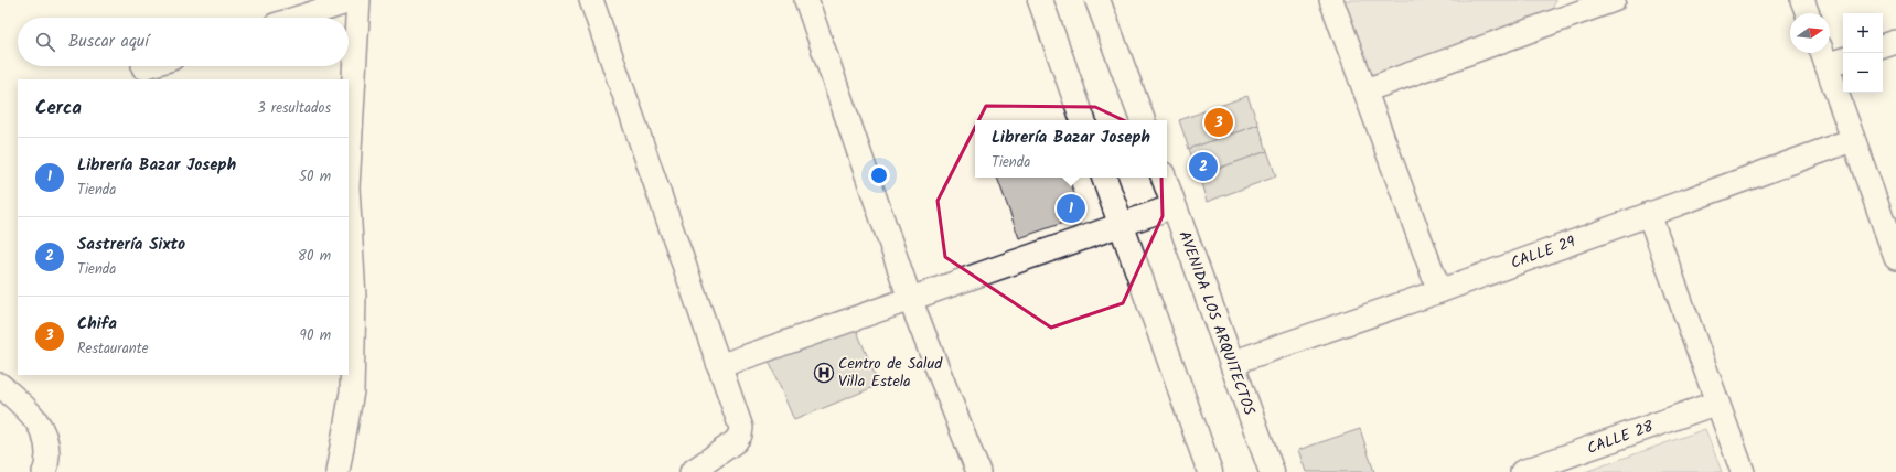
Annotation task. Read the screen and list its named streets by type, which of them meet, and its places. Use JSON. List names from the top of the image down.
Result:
{
  "streets": {
    "main road": ["AVENIDA LOS ARQUITECTOS"],
    "street": ["CALLE 29", "CALLE 28"]
  },
  "crossings": [
    ["CALLE 29", "AVENIDA LOS ARQUITECTOS"]
  ],
  "places": {
    "hospital": ["Centro de Salud Villa Estela"]
  },
  "north": "right",
  "page": {
    "map_buttons": ["+", "−"],
    "search": "Buscar aquí",
    "heading": ["Cerca", "3 resultados"],
    "pins": ["3", "2", "1"],
    "popup": ["Librería Bazar Joseph", "Tienda"],
    "list": [
      {
        "mark": "1",
        "name": "Librería Bazar Joseph",
        "note": "Tienda",
        "value": "50 m"
      },
      {
        "mark": "2",
        "name": "Sastrería Sixto",
        "note": "Tienda",
        "value": "80 m"
      },
      {
        "mark": "3",
        "name": "Chifa",
        "note": "Restaurante",
        "value": "90 m"
      }
    ]
  }
}
